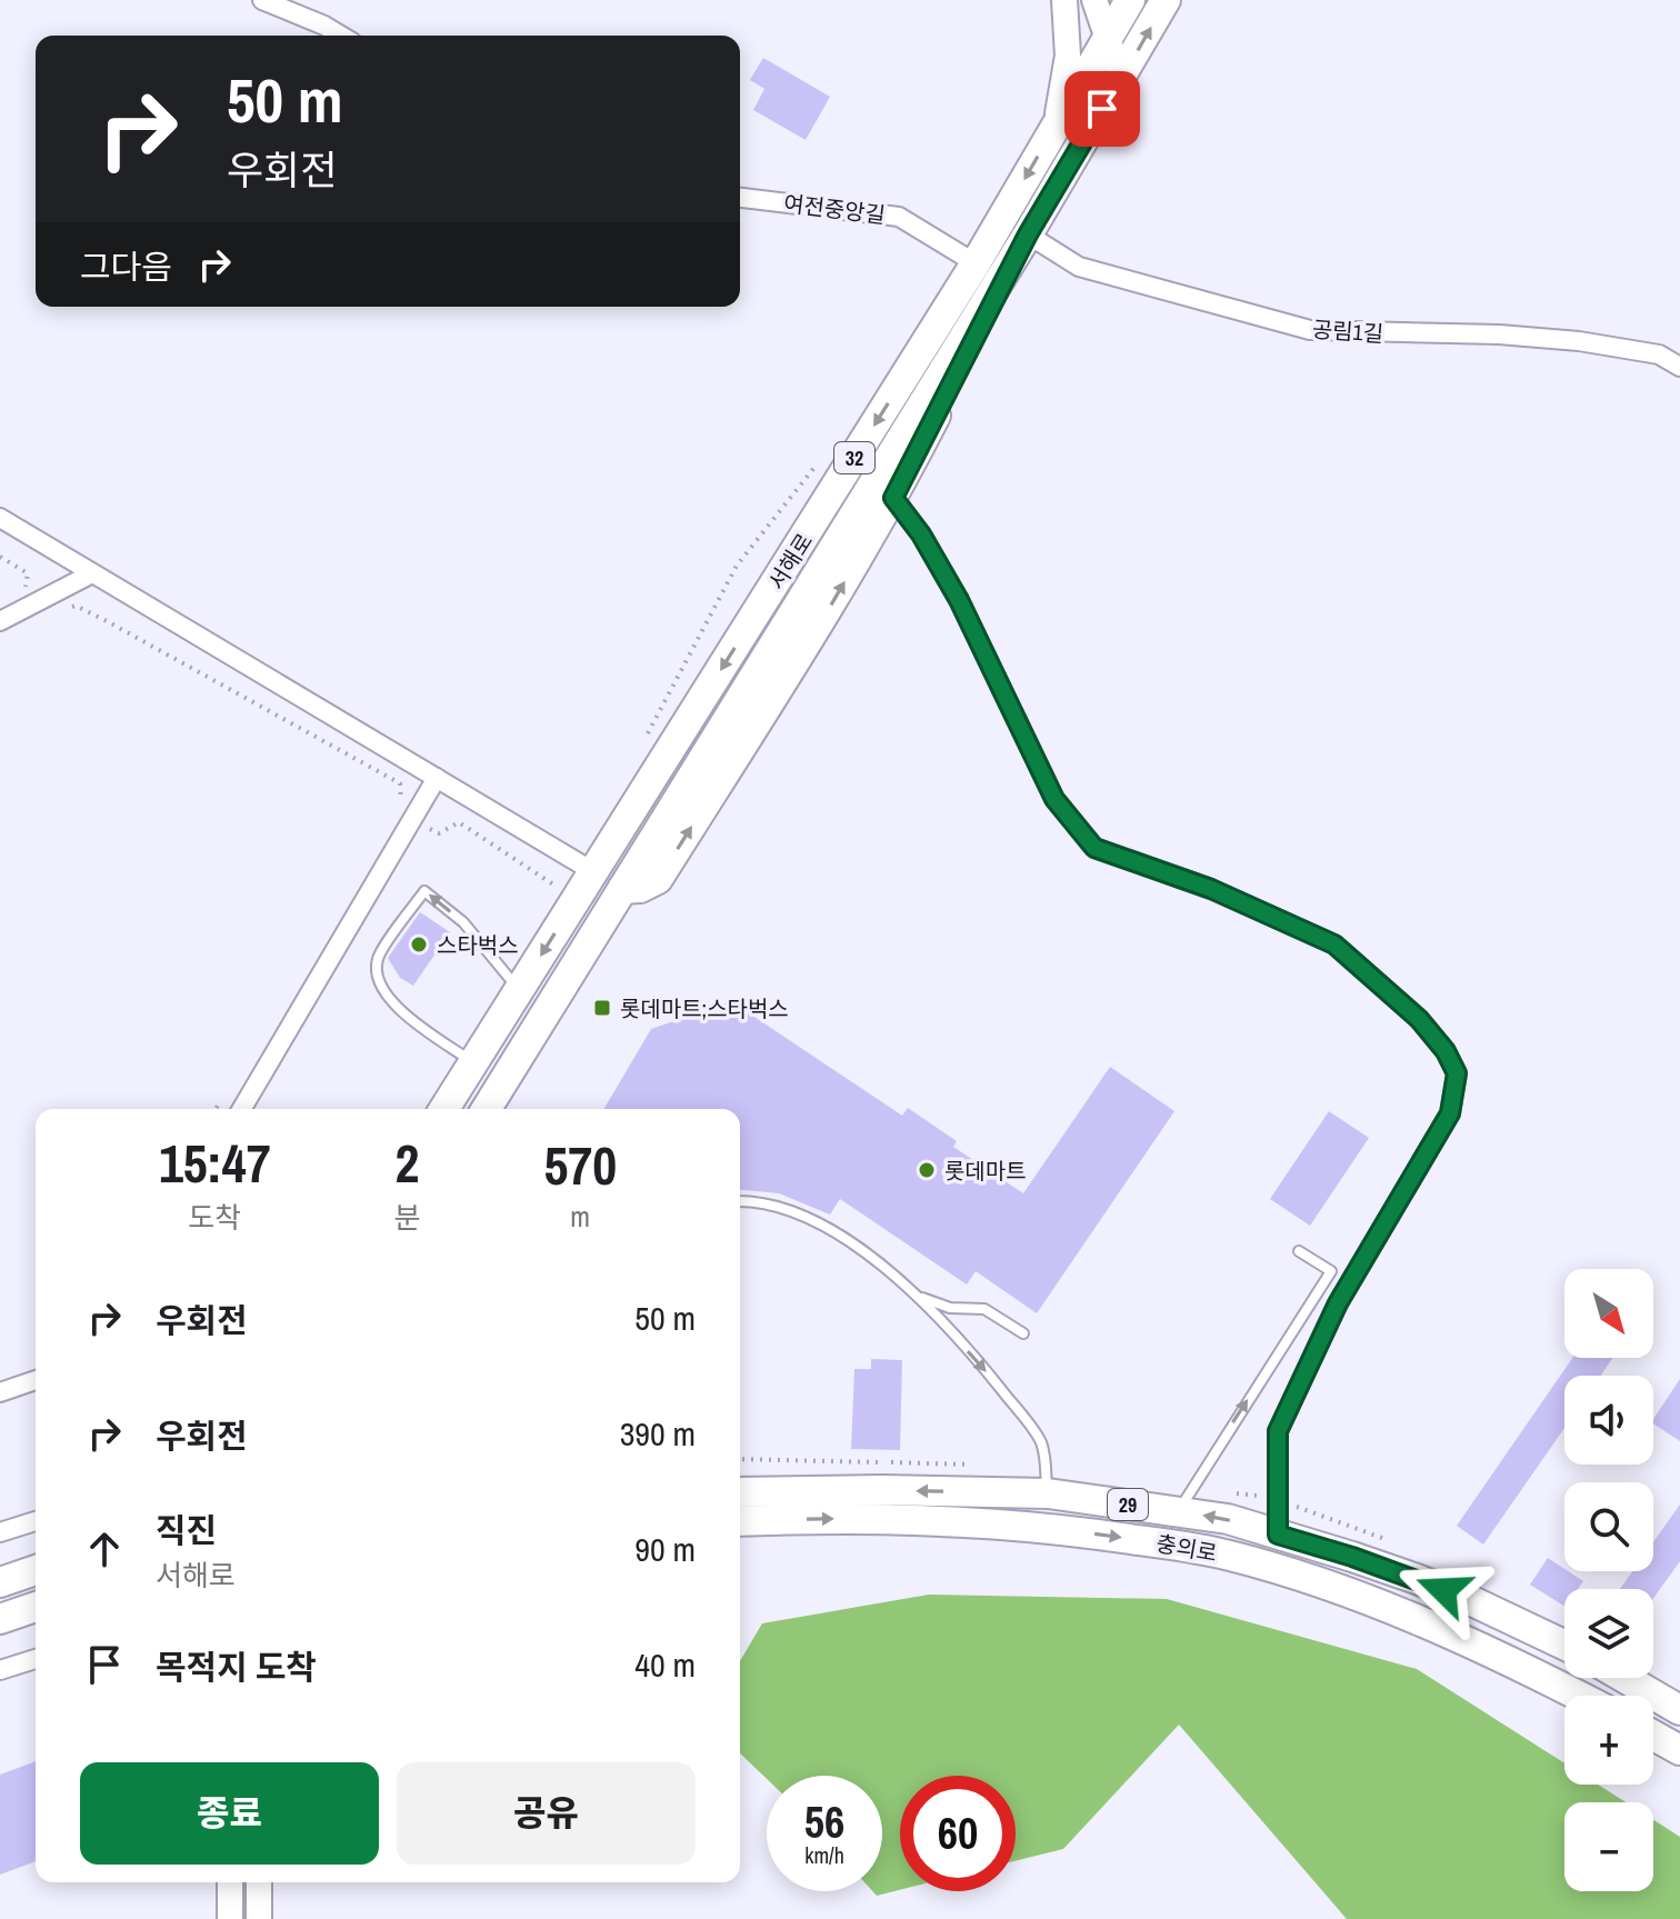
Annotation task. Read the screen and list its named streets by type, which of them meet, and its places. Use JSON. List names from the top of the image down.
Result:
{
  "streets": {
    "main road": [
      "32",
      "서해로",
      "29",
      "충의로"
    ],
    "street": ["여전중앙길", "공림1길"]
  },
  "crossings": [
    ["여전중앙길", "서해로"],
    ["공림1길", "서해로"]
  ],
  "places": {
    "other": ["스타벅스", "롯데마트"],
    "transit": ["롯데마트;스타벅스"]
  },
  "north": "bottom right",
  "page": {
    "turn": ["50 m", "우회전"],
    "then": "그다음",
    "eta": [
      "15:47",
      "도착",
      "2",
      "분",
      "570",
      "m"
    ],
    "list": [
      {
        "name": "우회전",
        "value": "50 m"
      },
      {
        "name": "우회전",
        "value": "390 m"
      },
      {
        "name": "직진",
        "note": "서해로",
        "value": "90 m"
      },
      {
        "name": "목적지 도착",
        "value": "40 m"
      }
    ],
    "map_buttons": ["+", "−"],
    "buttons": ["종료", "공유"],
    "speed": "56 km/h",
    "limit": "60"
  }
}
